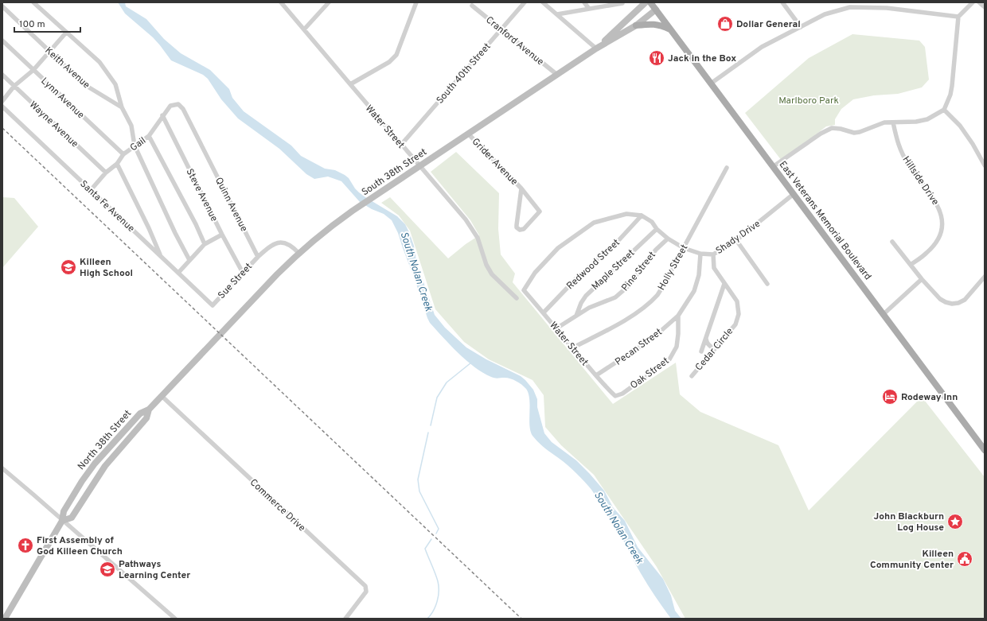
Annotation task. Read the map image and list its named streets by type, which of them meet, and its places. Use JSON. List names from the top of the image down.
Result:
{
  "streets": {
    "main road": ["South 38th Street", "East Veterans Memorial Boulevard", "North 38th Street"],
    "street": [
      "Cranford Avenue",
      "Keith Avenue",
      "South 40th Street",
      "Lynn Avenue",
      "Wayne Avenue",
      "Water Street",
      "Gail",
      "Grider Avenue",
      "Hillside Drive",
      "Steve Avenue",
      "Quinn Avenue",
      "Santa Fe Avenue",
      "Shady Drive",
      "Redwood Street",
      "Holly Street",
      "Maple Street",
      "Pine Street",
      "Sue Street",
      "Pecan Street",
      "Cedar Circle",
      "Oak Street",
      "Commerce Drive"
    ]
  },
  "crossings": [
    ["Cranford Avenue", "South 40th Street"],
    ["Cranford Avenue", "South 38th Street"],
    ["South 40th Street", "Water Street"],
    ["Lynn Avenue", "Gail"],
    ["Wayne Avenue", "Gail"],
    ["Water Street", "South 38th Street"],
    ["Water Street", "Shady Drive"],
    ["Water Street", "Redwood Street"],
    ["Water Street", "Holly Street"],
    ["Water Street", "Pine Street"],
    ["Water Street", "Pecan Street"],
    ["Water Street", "Oak Street"],
    ["Gail", "Steve Avenue"],
    ["Gail", "Quinn Avenue"],
    ["Gail", "Santa Fe Avenue"],
    ["Grider Avenue", "South 38th Street"],
    ["South 38th Street", "East Veterans Memorial Boulevard"],
    ["South 38th Street", "North 38th Street"],
    ["Steve Avenue", "Sue Street"],
    ["Quinn Avenue", "Sue Street"],
    ["Santa Fe Avenue", "Sue Street"],
    ["East Veterans Memorial Boulevard", "Shady Drive"],
    ["Shady Drive", "Redwood Street"],
    ["Shady Drive", "Holly Street"],
    ["Shady Drive", "Maple Street"],
    ["Shady Drive", "Pine Street"],
    ["Shady Drive", "Cedar Circle"],
    ["Maple Street", "Pine Street"],
    ["Pecan Street", "Oak Street"],
    ["North 38th Street", "Commerce Drive"]
  ],
  "water": ["South Nolan Creek"],
  "parks": ["Marlboro Park"],
  "places": {
    "shop": ["Dollar General"],
    "restaurant": ["Jack in the Box"],
    "school or university": ["Killeen High School", "Pathways Learning Center"],
    "hotel": ["Rodeway Inn"],
    "place": ["John Blackburn Log House"],
    "church": ["First Assembly of God Killeen Church"],
    "public building": ["Killeen Community Center"]
  },
  "scale_bar": "100 m"
}
